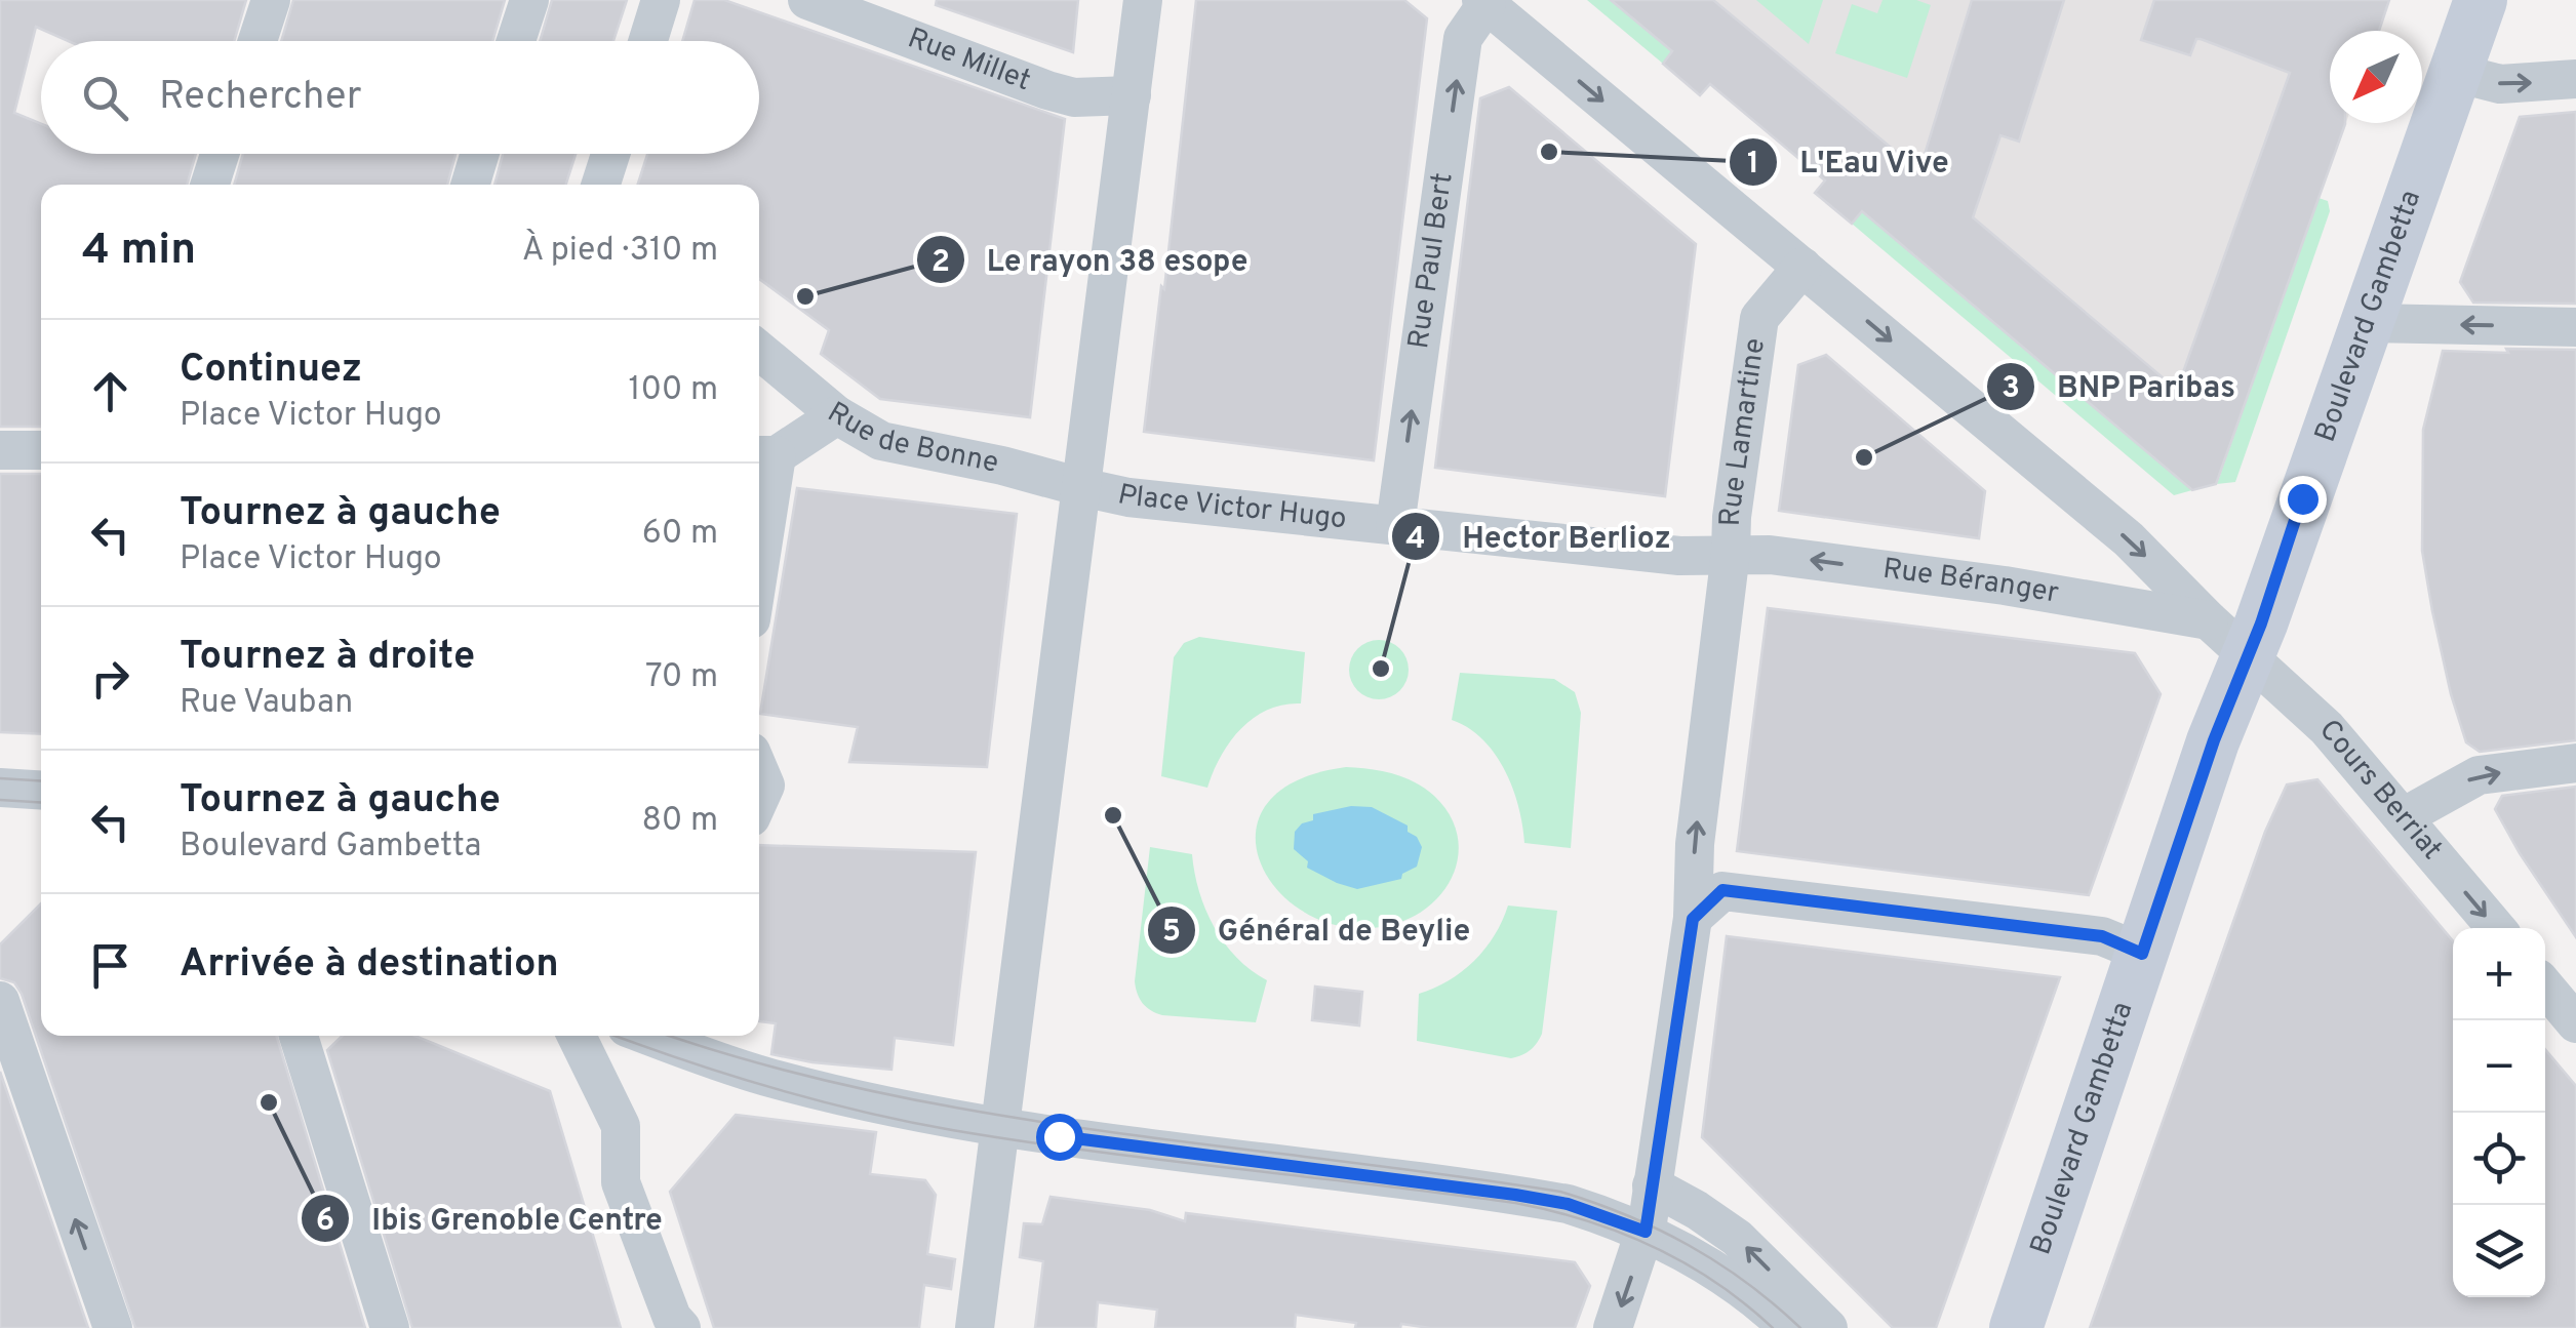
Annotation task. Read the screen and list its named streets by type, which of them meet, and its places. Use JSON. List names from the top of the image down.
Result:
{
  "streets": {
    "street": [
      "Rue Millet",
      "Rue Paul Bert",
      "Boulevard Gambetta",
      "Rue Lamartine",
      "Rue de Bonne",
      "Place Victor Hugo",
      "Rue Béranger",
      "Cours Berriat"
    ]
  },
  "crossings": [
    ["Rue Paul Bert", "Place Victor Hugo"],
    ["Rue Paul Bert", "Cours Berriat"],
    ["Boulevard Gambetta", "Rue Béranger"],
    ["Boulevard Gambetta", "Cours Berriat"],
    ["Rue Lamartine", "Place Victor Hugo"],
    ["Rue Lamartine", "Rue Béranger"],
    ["Rue Lamartine", "Cours Berriat"],
    ["Rue de Bonne", "Place Victor Hugo"],
    ["Place Victor Hugo", "Rue Béranger"],
    ["Rue Béranger", "Cours Berriat"]
  ],
  "one_way": ["Cours Berriat"],
  "places": [
    "L'Eau Vive",
    "Le rayon 38 esope",
    "BNP Paribas",
    "Hector Berlioz",
    "Général de Beylie",
    "Ibis Grenoble Centre"
  ],
  "north": "bottom left",
  "page": {
    "search": "Rechercher",
    "heading": ["4 min", "À pied · 310 m"],
    "list": [
      ["Continuez", "Place Victor Hugo", "100 m"],
      ["Tournez à gauche", "Place Victor Hugo", "60 m"],
      ["Tournez à droite", "Rue Vauban", "70 m"],
      ["Tournez à gauche", "Boulevard Gambetta", "80 m"],
      "Arrivée à destination"
    ],
    "map_buttons": ["+", "−"]
  }
}
